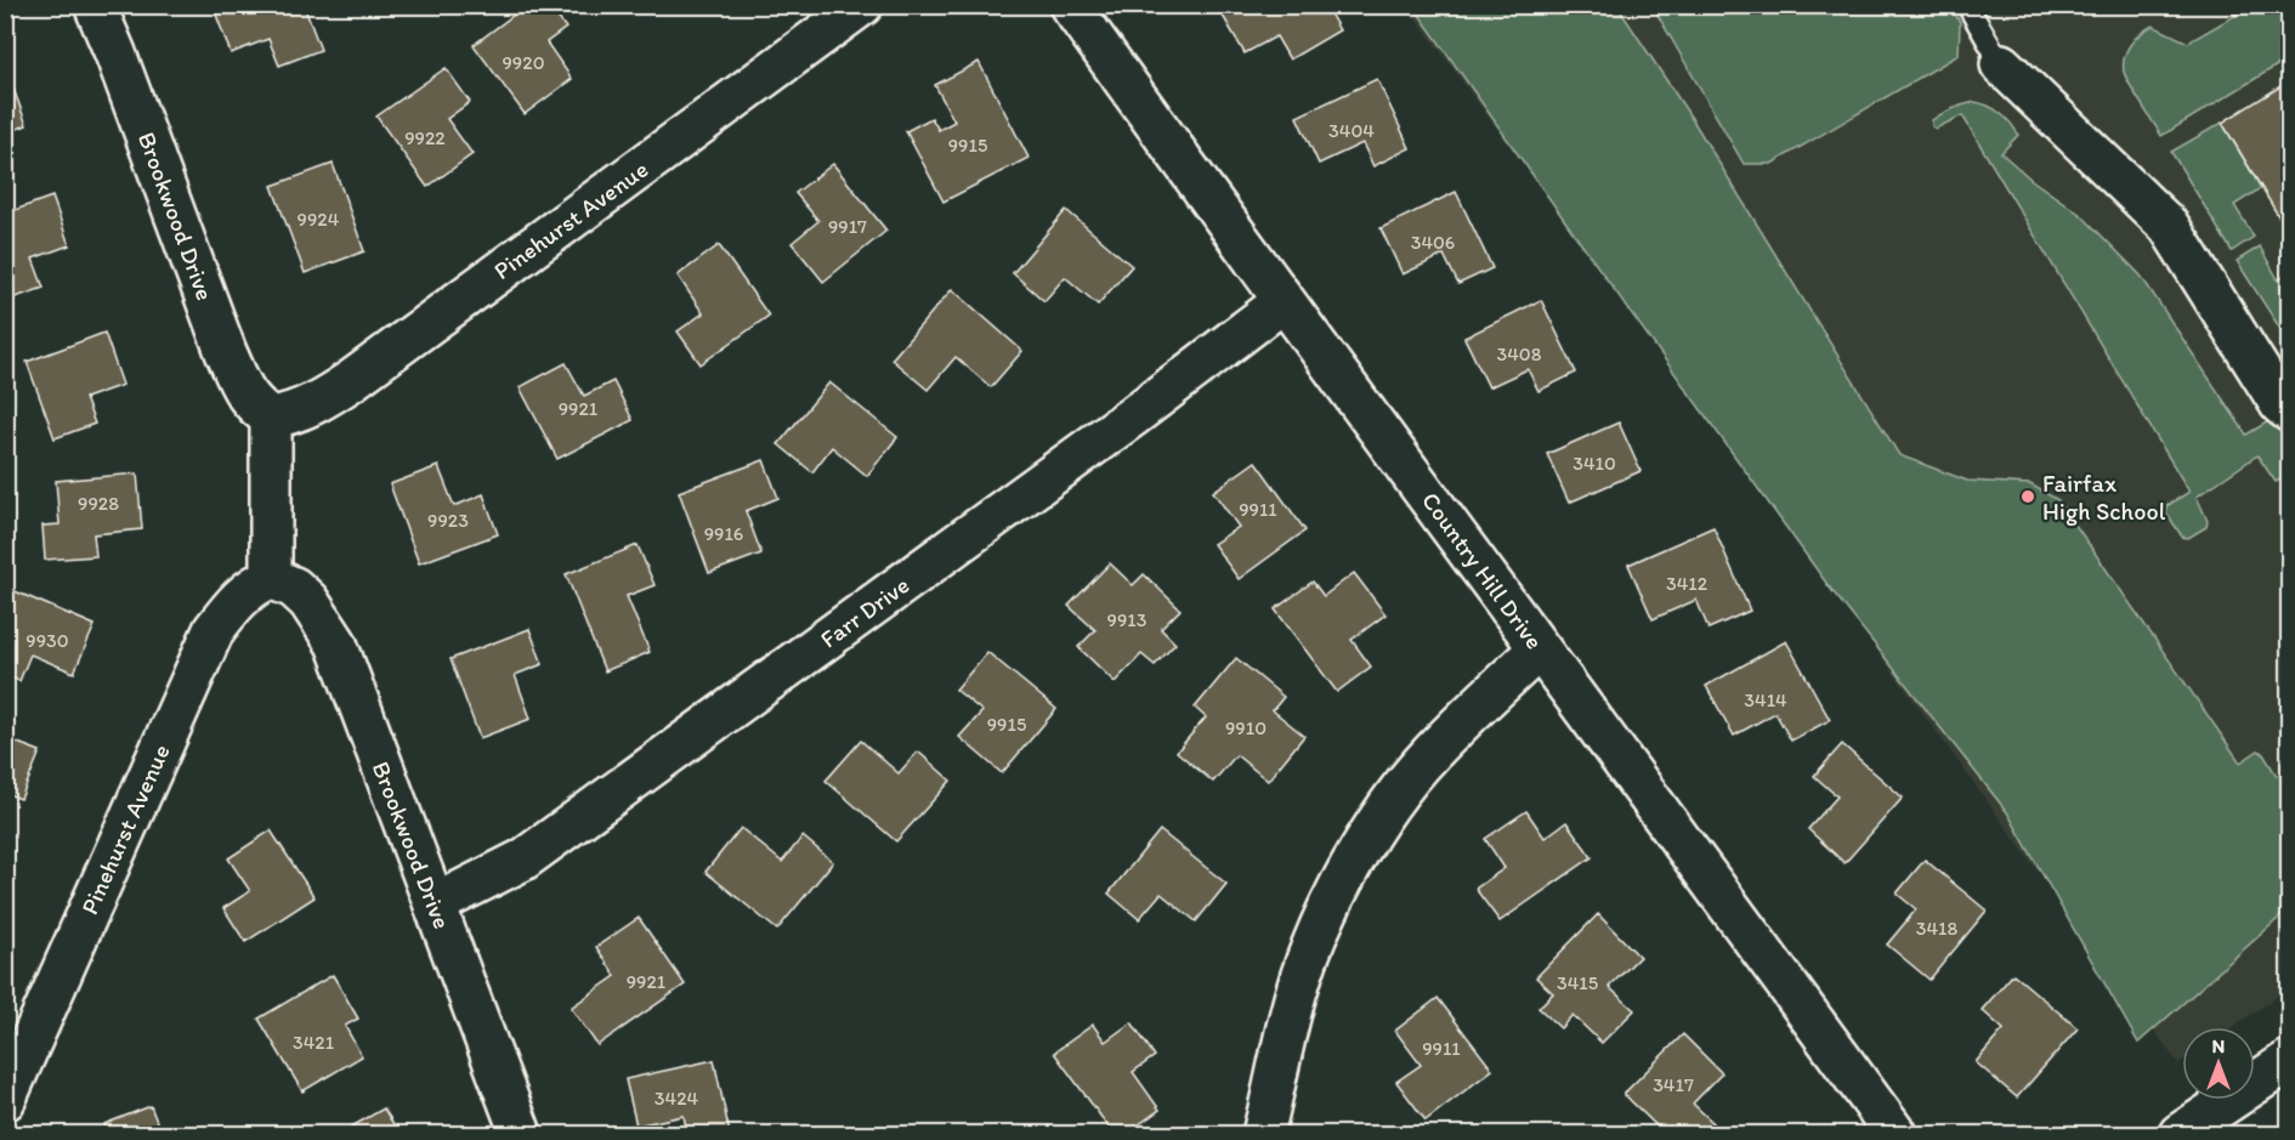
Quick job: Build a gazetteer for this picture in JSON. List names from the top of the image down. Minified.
{"streets":{"street":["Brookwood Drive","Pinehurst Avenue","Country Hill Drive","Farr Drive"]},"crossings":[["Brookwood Drive","Pinehurst Avenue"],["Brookwood Drive","Farr Drive"],["Country Hill Drive","Farr Drive"]],"places":["Fairfax High School"],"house_numbers":["9920","3404","9922","9915","9924","9917","3406","3408","9921","3410","9928","9911","9923","9916","3412","9913","9930","3414","9915","9910","3418","9921","3415","3421","9911","3417","3424"],"north":"top"}
